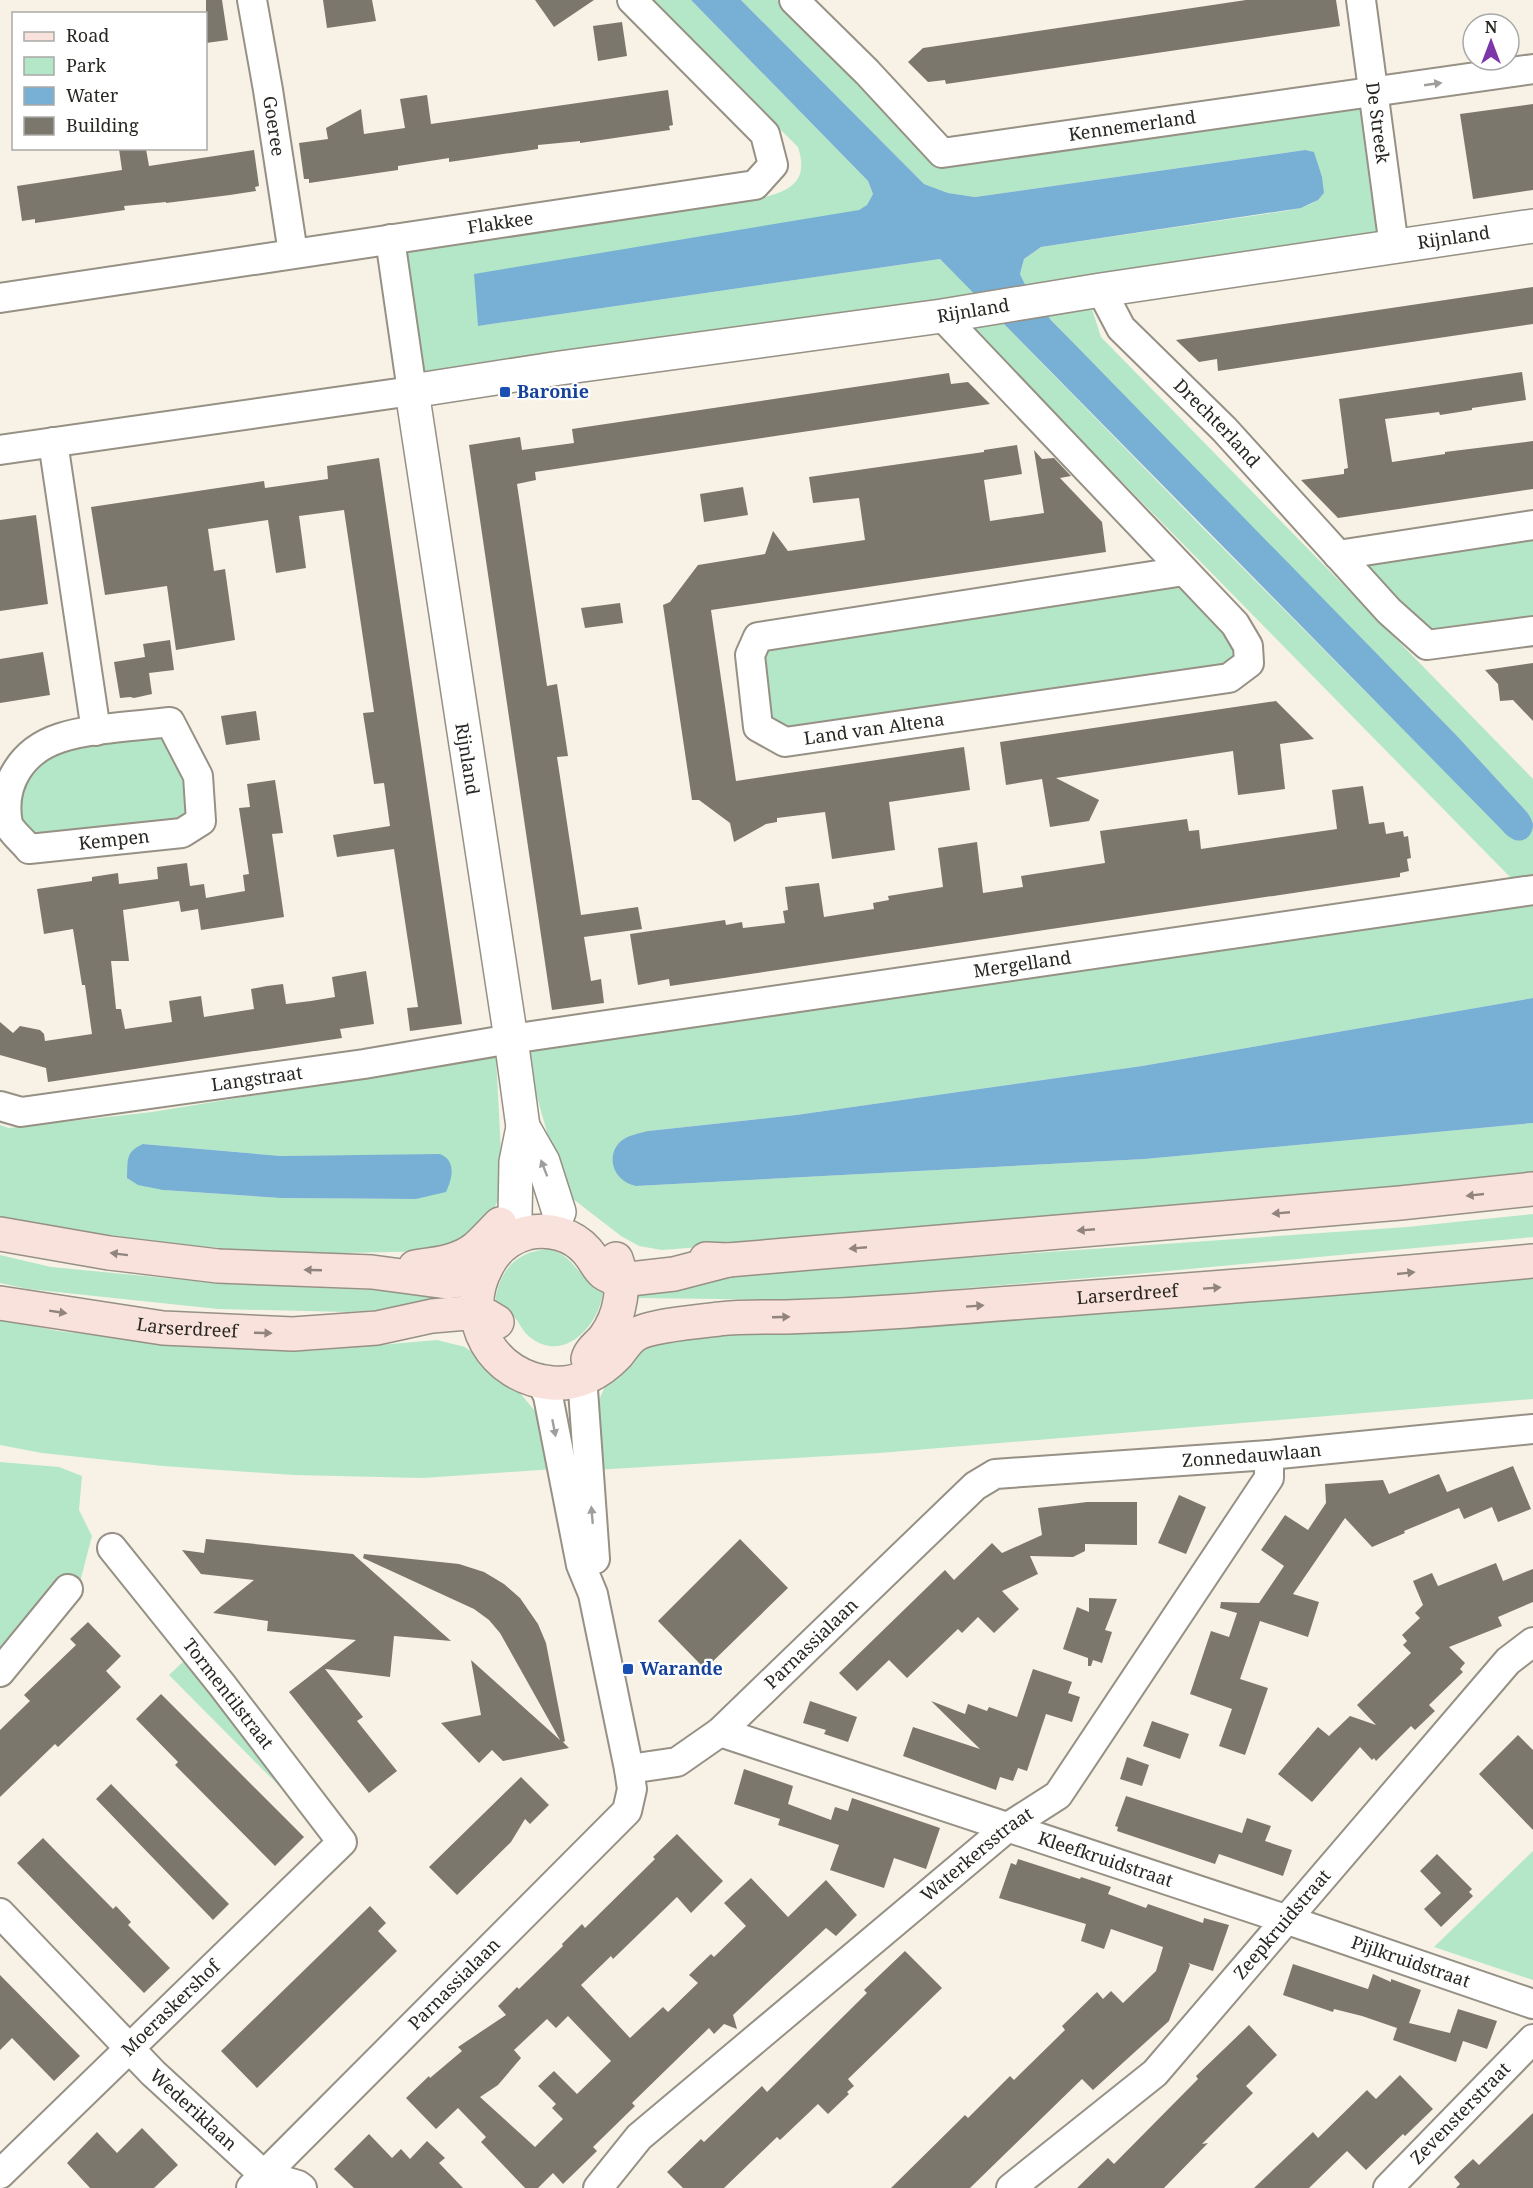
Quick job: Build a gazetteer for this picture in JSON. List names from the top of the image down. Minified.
{"streets":{"main road":["Larserdreef"],"street":["De Streek","Goeree","Kennemerland","Flakkee","Rijnland","Drechterland","Land van Altena","Kempen","Mergelland","Langstraat","Zonnedauwlaan","Parnassialaan","Tormentilstraat","Waterkersstraat","Kleefkruidstraat","Zeepkruidstraat","Pijlkruidstraat","Moeraskershof","Wederiklaan","Zevensterstraat"]},"crossings":[["De Streek","Kennemerland"],["De Streek","Rijnland"],["Goeree","Flakkee"],["Flakkee","Rijnland"],["Rijnland","Drechterland"],["Rijnland","Land van Altena"],["Rijnland","Mergelland"],["Rijnland","Langstraat"],["Mergelland","Langstraat"],["Zonnedauwlaan","Parnassialaan"],["Zonnedauwlaan","Waterkersstraat"],["Parnassialaan","Kleefkruidstraat"],["Parnassialaan","Wederiklaan"],["Tormentilstraat","Moeraskershof"],["Waterkersstraat","Kleefkruidstraat"],["Kleefkruidstraat","Zeepkruidstraat"],["Kleefkruidstraat","Pijlkruidstraat"],["Zeepkruidstraat","Pijlkruidstraat"],["Moeraskershof","Wederiklaan"]],"places":{"transit":["Baronie","Warande"]},"legend":["Road","Park","Water","Building"],"north":"top"}
